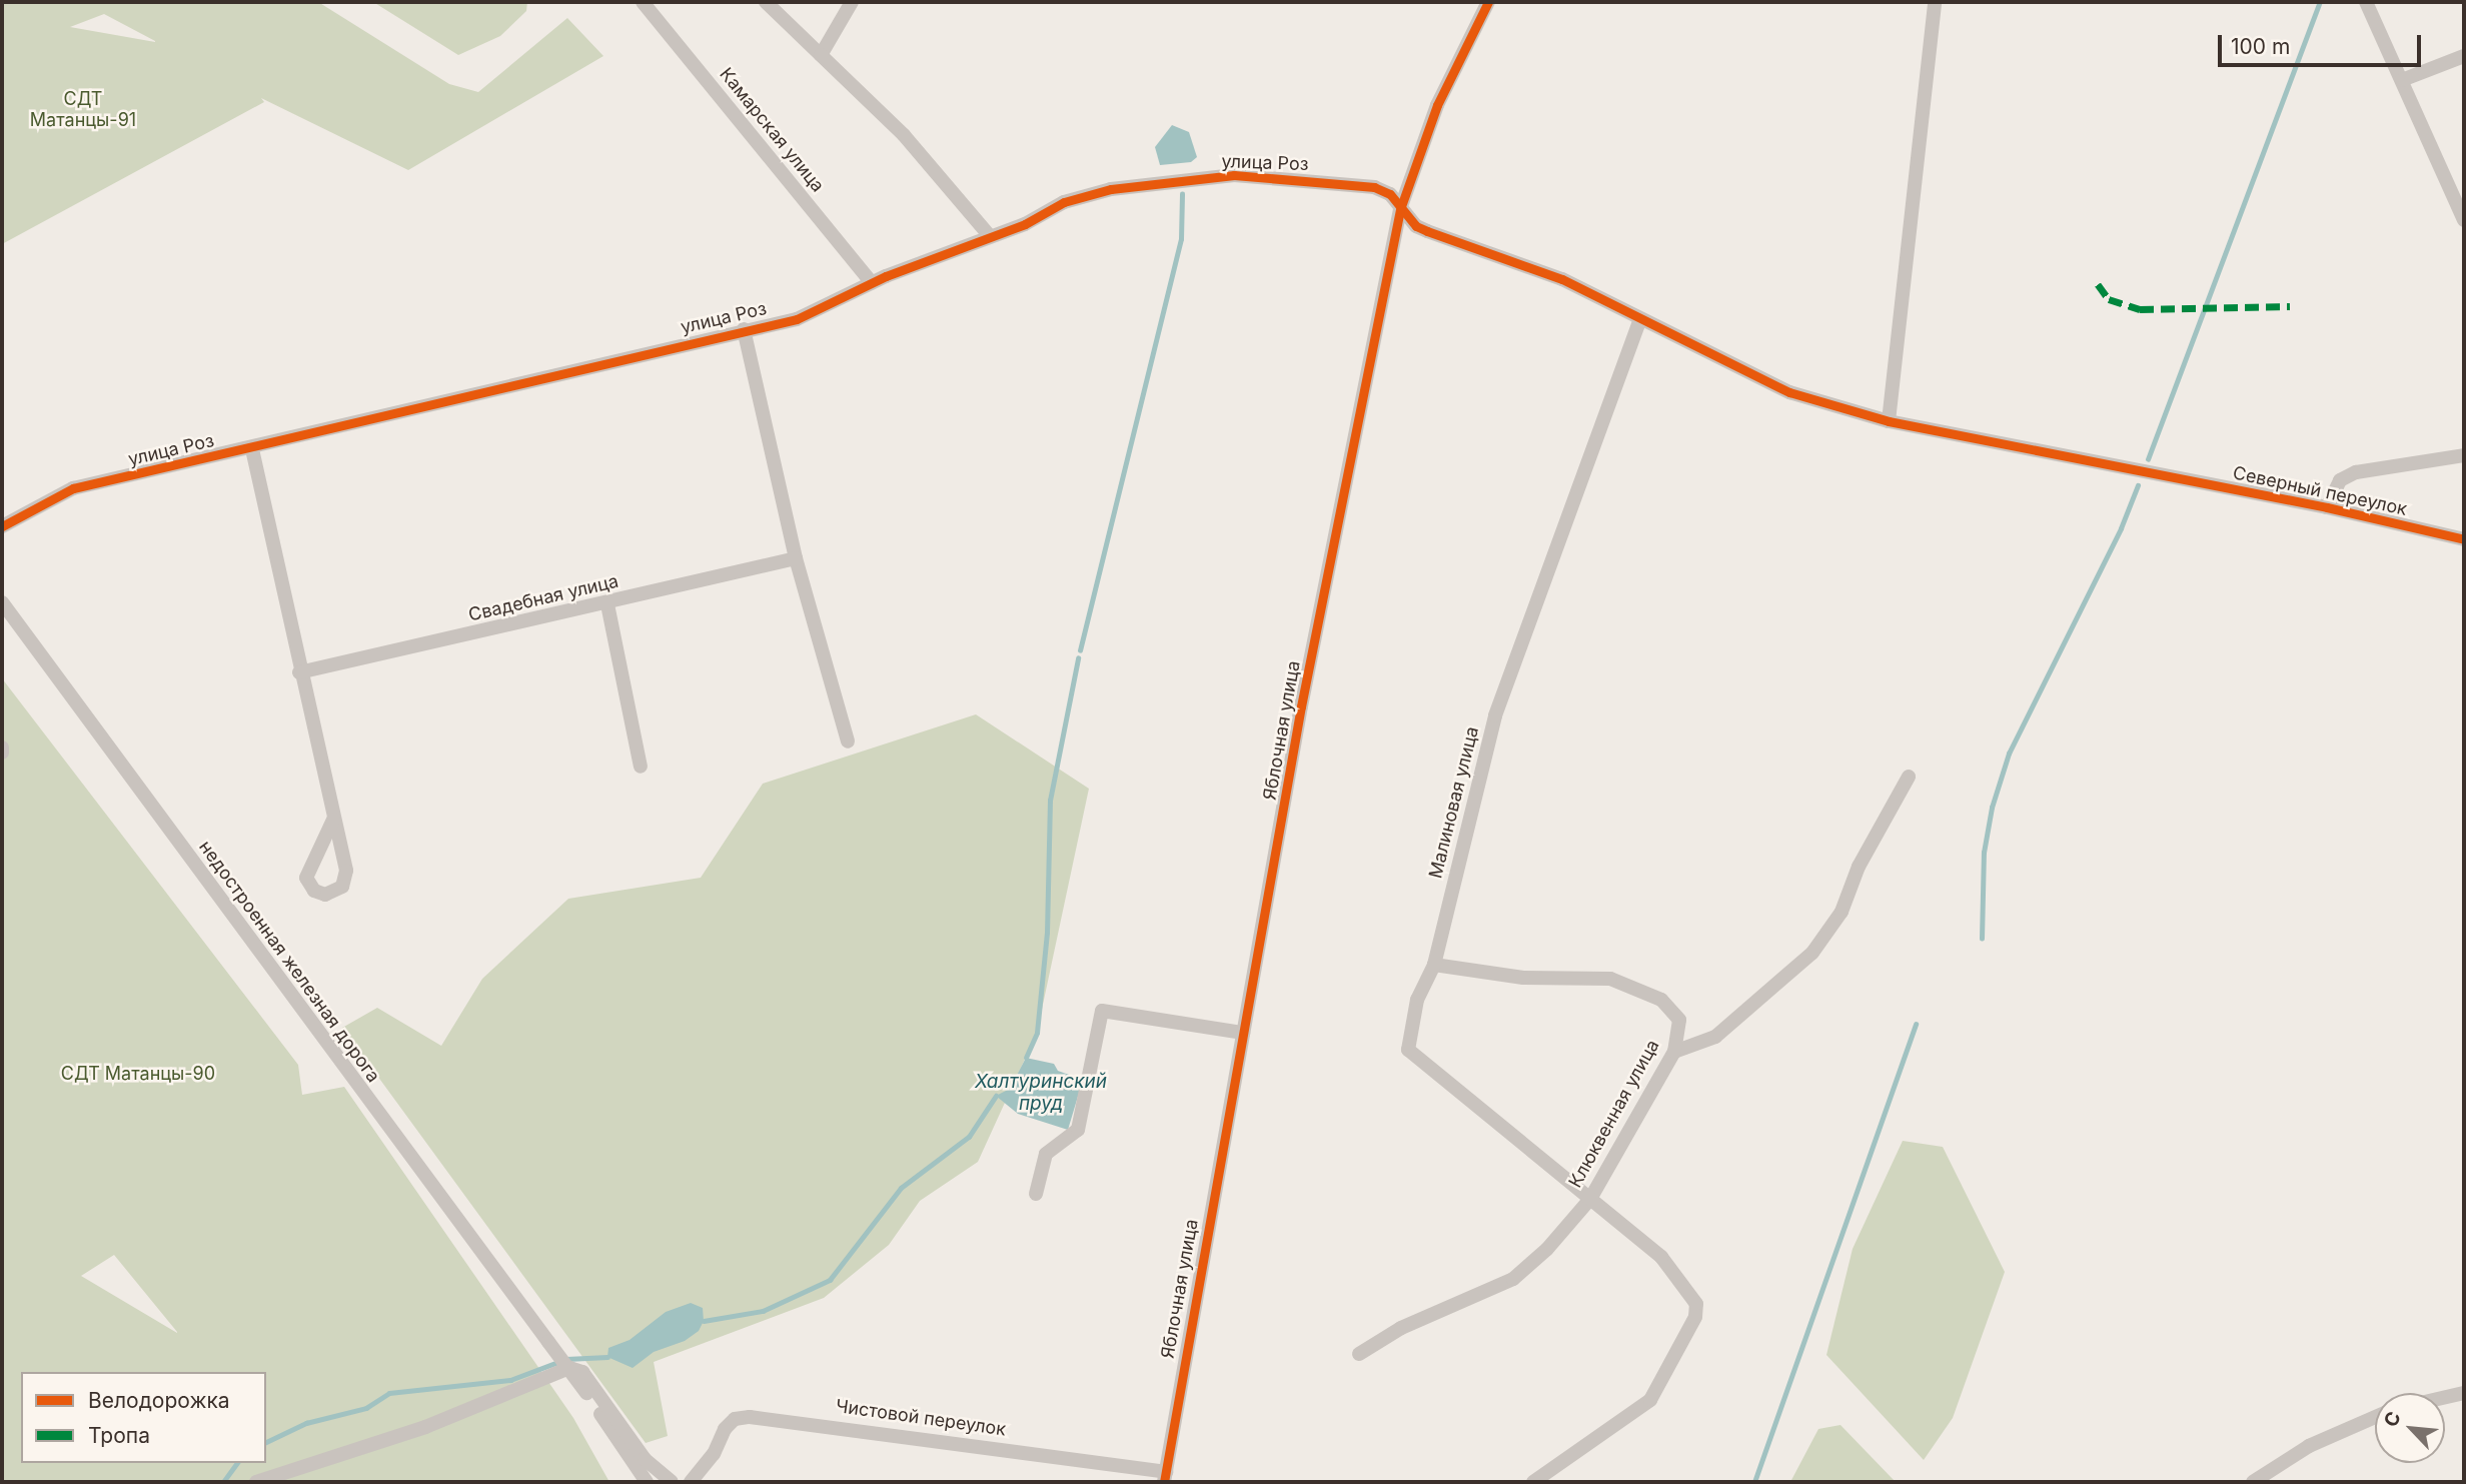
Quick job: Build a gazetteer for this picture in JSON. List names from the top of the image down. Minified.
{"streets":{"street":["Камарская улица","улица Роз","Северный переулок","Свадебная улица","Яблочная улица","Малиновая улица","недостроенная железная дорога","Клюквенная улица","Чистовой переулок"]},"crossings":[["Камарская улица","улица Роз"],["улица Роз","Северный переулок"],["улица Роз","Яблочная улица"],["улица Роз","Малиновая улица"],["Яблочная улица","Чистовой переулок"],["Малиновая улица","Клюквенная улица"]],"water":["Халтуринский пруд"],"parks":["СДТ Матанцы-91","СДТ Матанцы-90"],"legend":["Велодорожка","Тропа"],"scale_bar":"100 m","north":"top left"}
